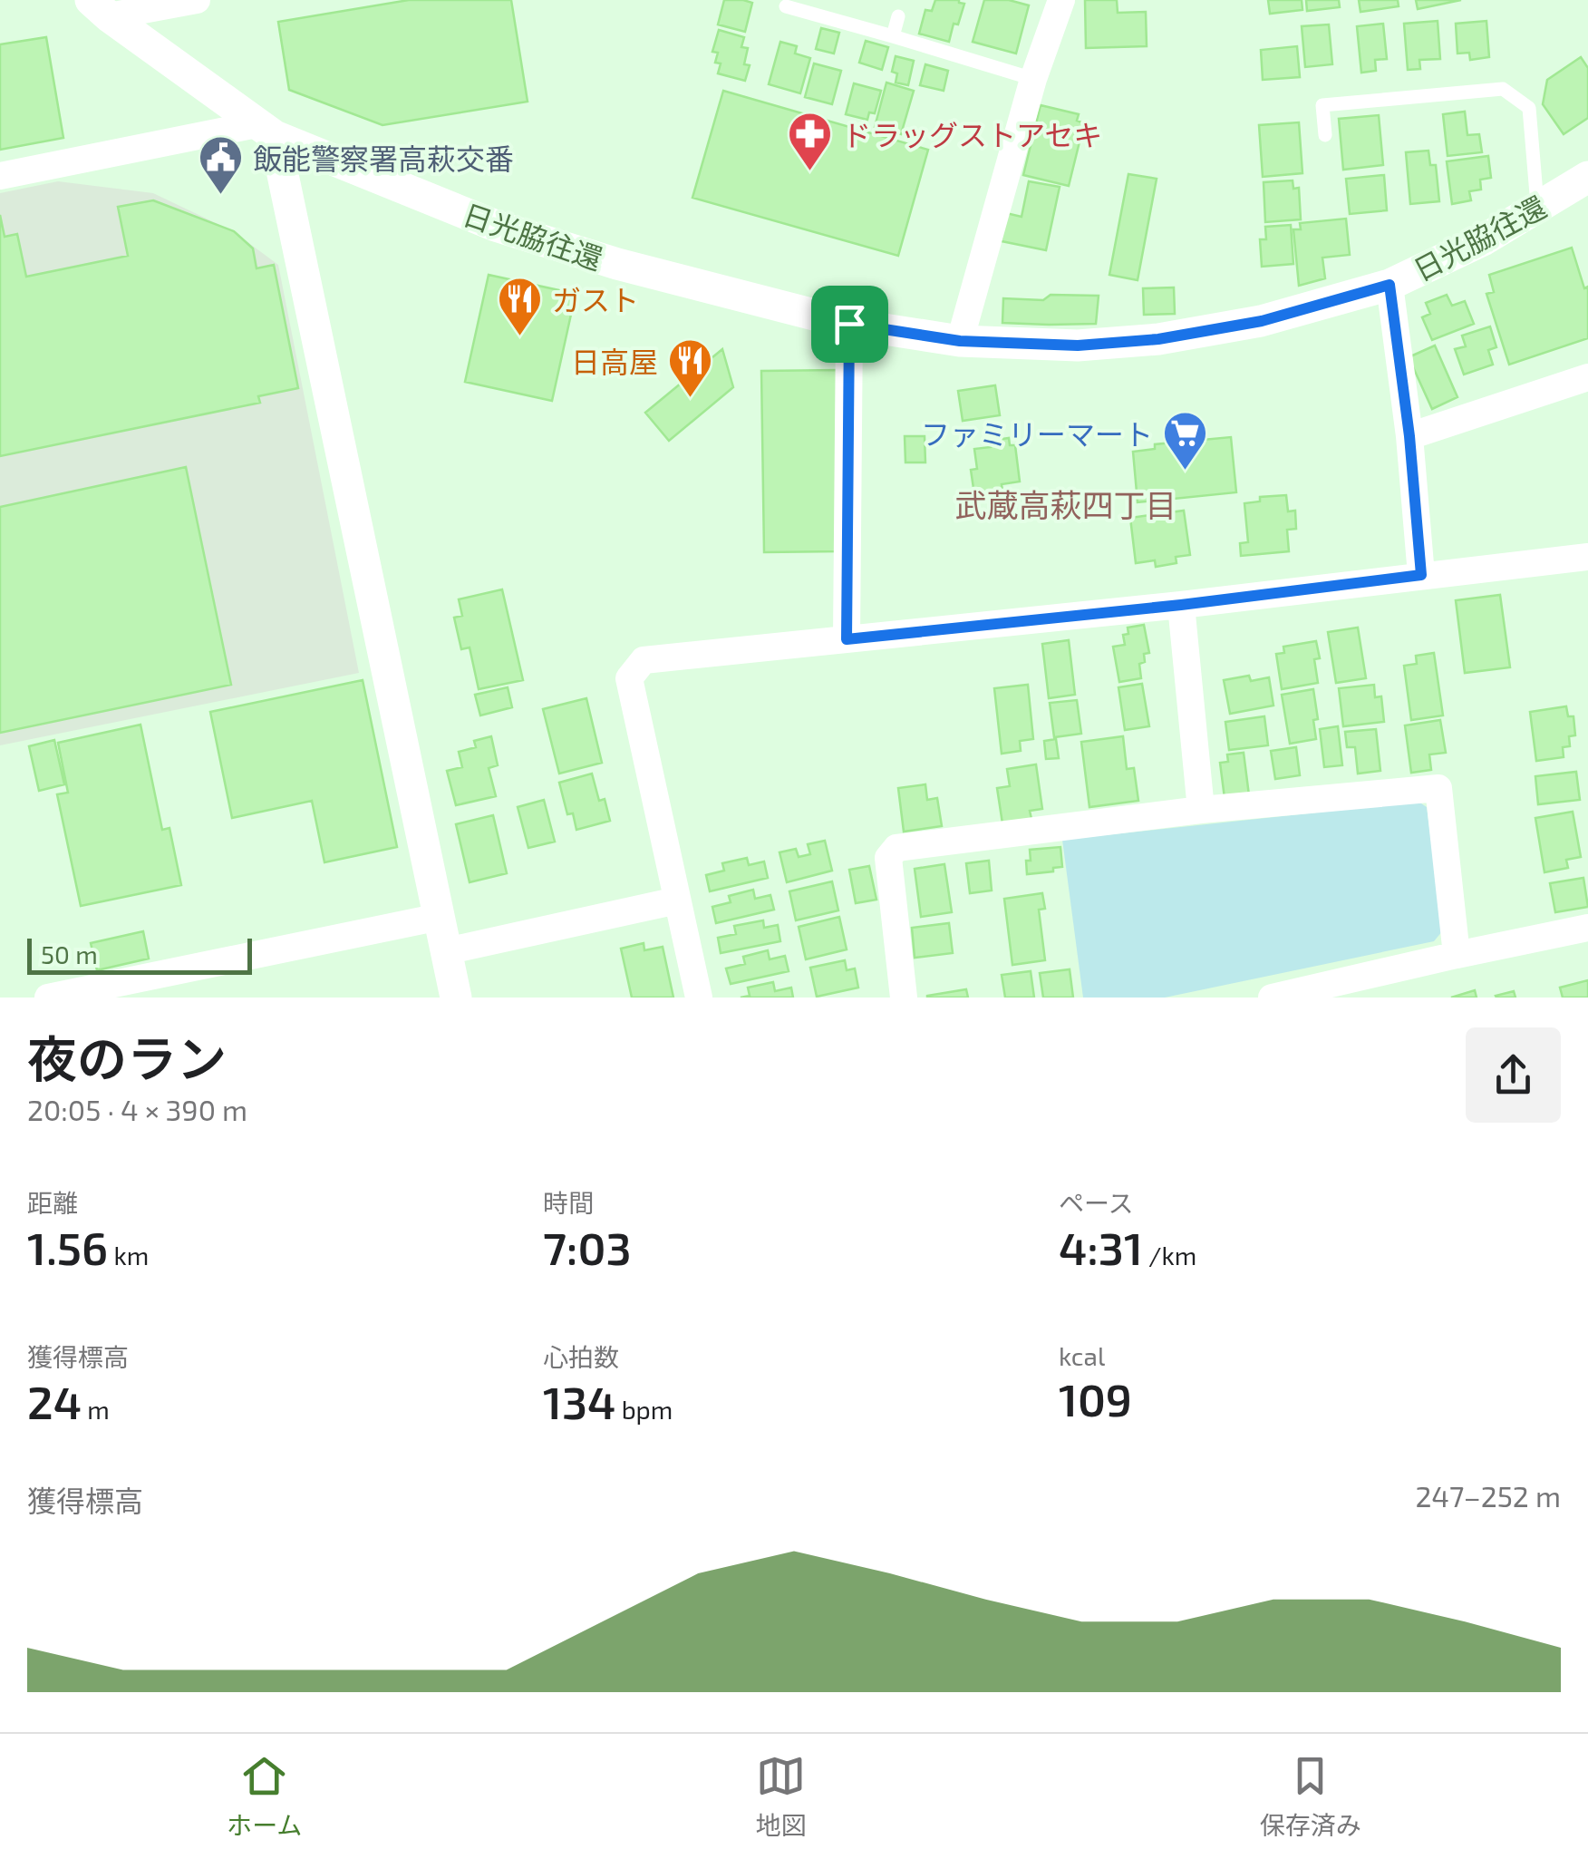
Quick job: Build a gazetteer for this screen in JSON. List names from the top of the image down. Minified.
{"streets":{"street":["日光脇往還"]},"districts":["武蔵高萩四丁目"],"places":{"pharmacy":["ドラッグストアセキ"],"public building":["飯能警察署高萩交番"],"restaurant":["ガスト","日高屋"],"supermarket":["ファミリーマート"]},"scale_bar":"50 m","page":{"scale":"50 m","heading":["夜のラン","20:05 · 4 × 390 m"],"stats":[["距離","1.56 km"],["時間","7:03"],["ペース","4:31 /km"],["獲得標高","24 m"],["心拍数","134 bpm"],["kcal","109"]],"chart":["獲得標高","247–252 m"],"tabs":["ホーム","地図","保存済み"]}}
